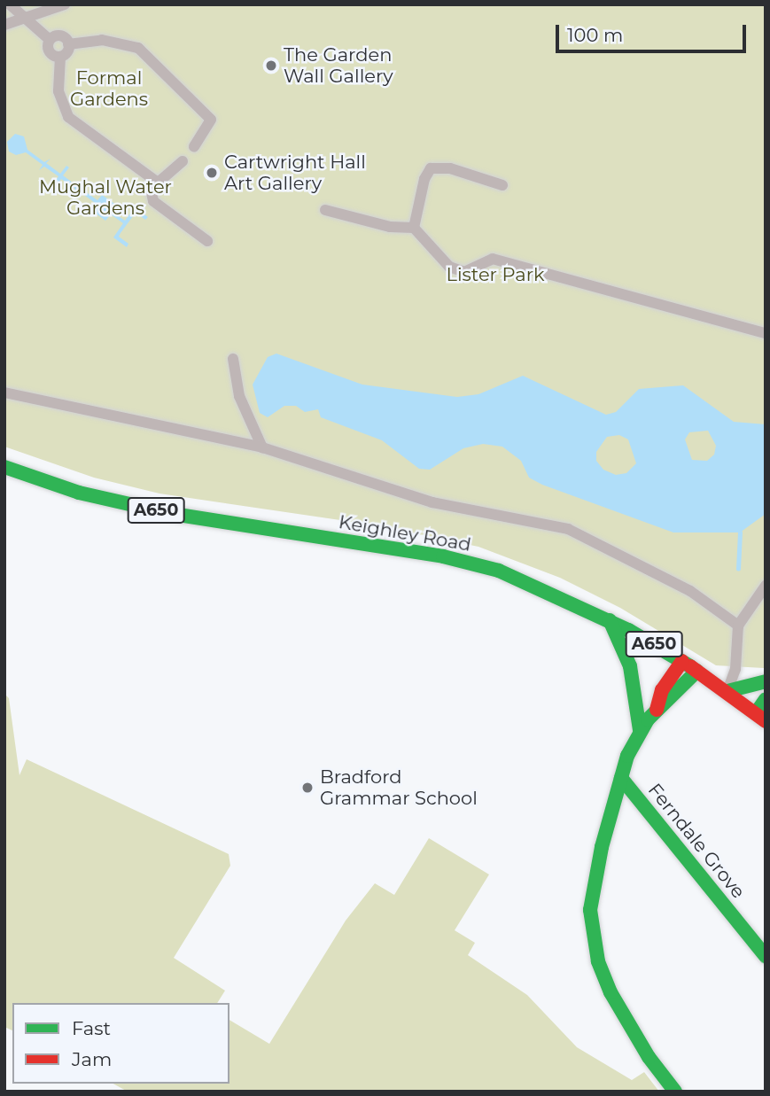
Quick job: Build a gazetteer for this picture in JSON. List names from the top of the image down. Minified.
{"streets":{"main road":["A650","Keighley Road","Ferndale Grove"]},"parks":["Formal Gardens","Mughal Water Gardens","Lister Park"],"places":["The Garden Wall Gallery","Cartwright Hall Art Gallery","Bradford Grammar School"],"legend":["Fast","Jam"],"scale_bar":"100 m"}
